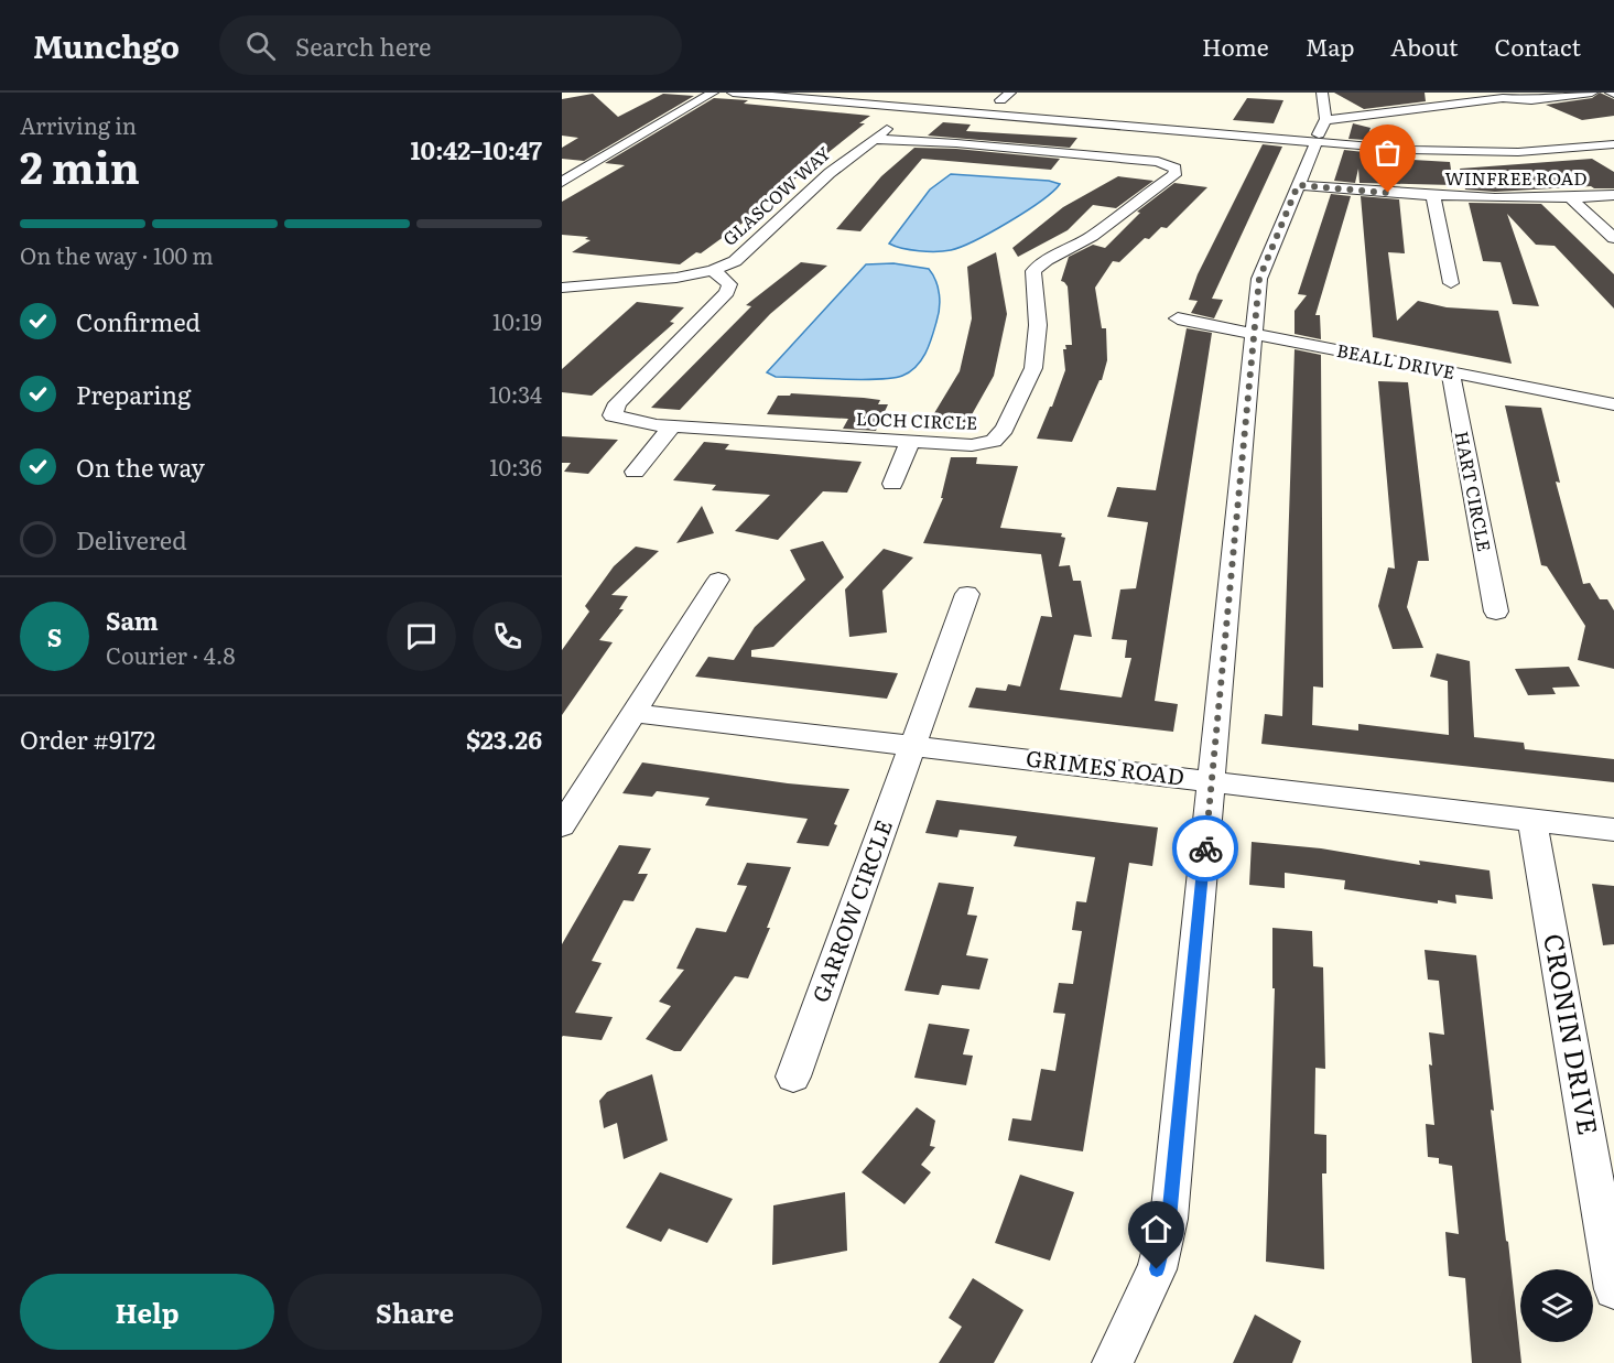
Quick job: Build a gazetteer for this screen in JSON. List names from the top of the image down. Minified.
{"streets":{"street":["WINFREE ROAD","GLASCOW WAY","BEALL DRIVE","LOCH CIRCLE","HART CIRCLE","GRIMES ROAD","GARROW CIRCLE","CRONIN DRIVE"]},"crossings":[["GLASCOW WAY","LOCH CIRCLE"],["BEALL DRIVE","HART CIRCLE"],["GRIMES ROAD","GARROW CIRCLE"],["GRIMES ROAD","CRONIN DRIVE"]],"page":{"header":"Munchgo","search":"Search here","nav":["Home","Map","About","Contact"],"heading":["2 min","Arriving in","10:42–10:47"],"panel":["Sam","Courier · 4.8","Order #9172","$23.26"],"bar":"On the way · 100 m","list":[["Confirmed","10:19"],["Preparing","10:34"],["On the way","10:36"],"Delivered"],"round":"S","buttons":["Help","Share"]}}
